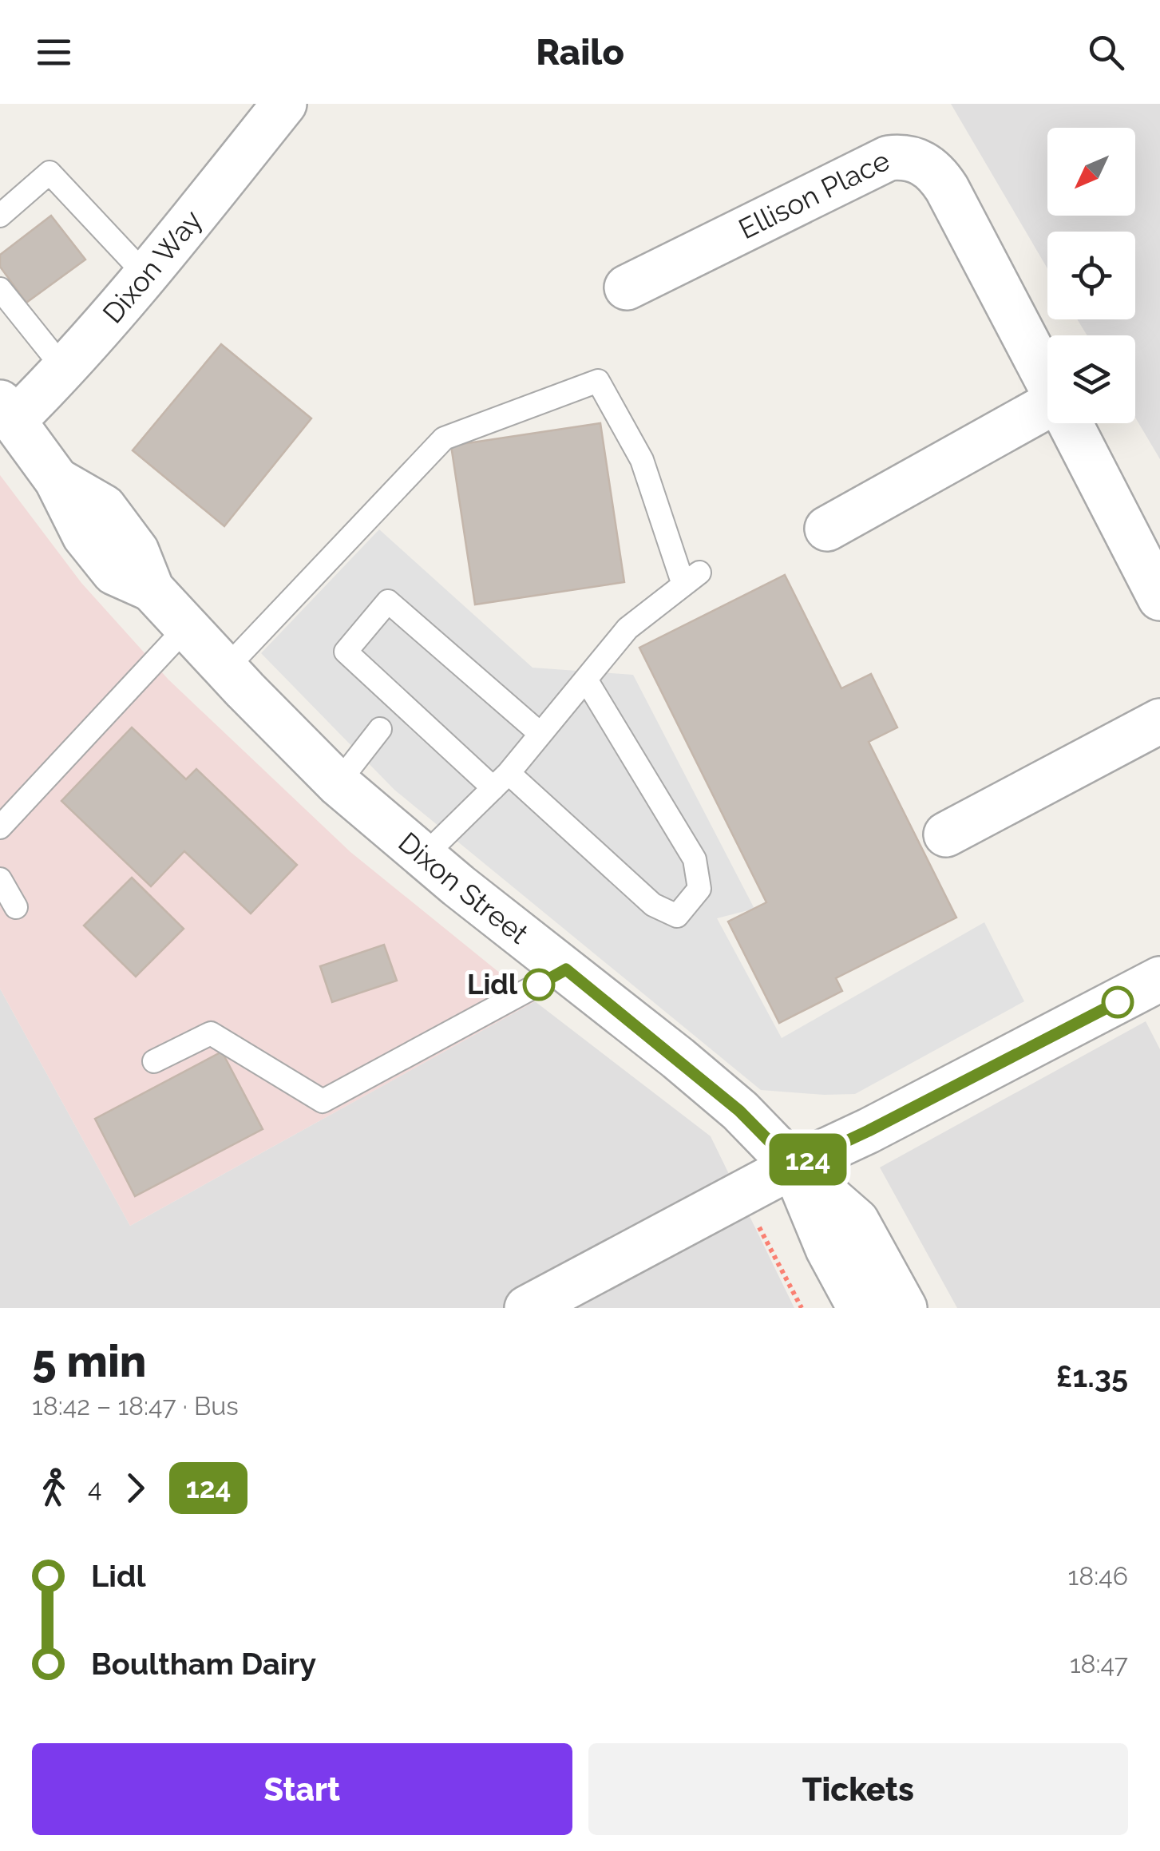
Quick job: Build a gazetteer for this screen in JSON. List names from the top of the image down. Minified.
{"streets":{"street":["Ellison Place","Dixon Way","Dixon Street"]},"crossings":[["Dixon Way","Dixon Street"]],"places":["Lidl"],"lines":["bus line 124"],"north":"bottom left","page":{"header":"Railo","on_map":"124","heading":["5 min","18:42 – 18:47 · Bus","£1.35"],"legs":["4","124"],"list":[{"name":"Lidl","value":"18:46"},{"name":"Boultham Dairy","value":"18:47"}],"buttons":["Start","Tickets"]}}
